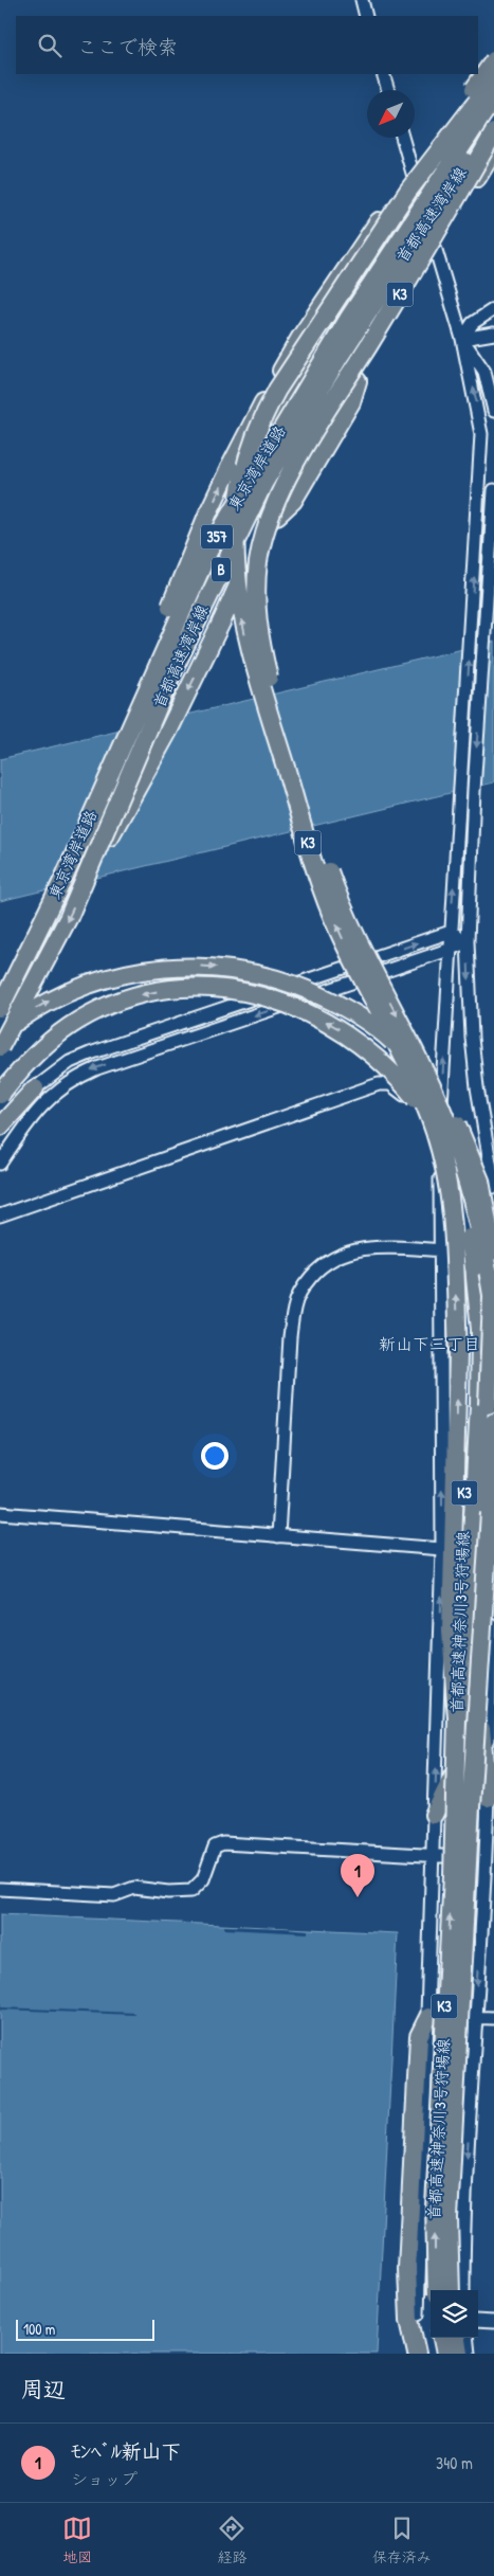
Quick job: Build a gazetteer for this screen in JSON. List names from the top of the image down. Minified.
{"streets":{"highway":["首都高速湾岸線","K3","東京湾岸道路","357","B","首都高速神奈川3号狩場線"]},"crossings":[["首都高速湾岸線","B"],["K3","首都高速神奈川3号狩場線"]],"districts":["新山下三丁目"],"scale_bar":"100 m","north":"bottom left","page":{"search":"ここで検索","pins":"1","scale":"100 m","heading":"周辺","list":[{"mark":"1","name":"ﾓﾝﾍﾞﾙ新山下","note":"ショップ","value":"340 m"}],"nav":["地図","経路","保存済み"]}}
